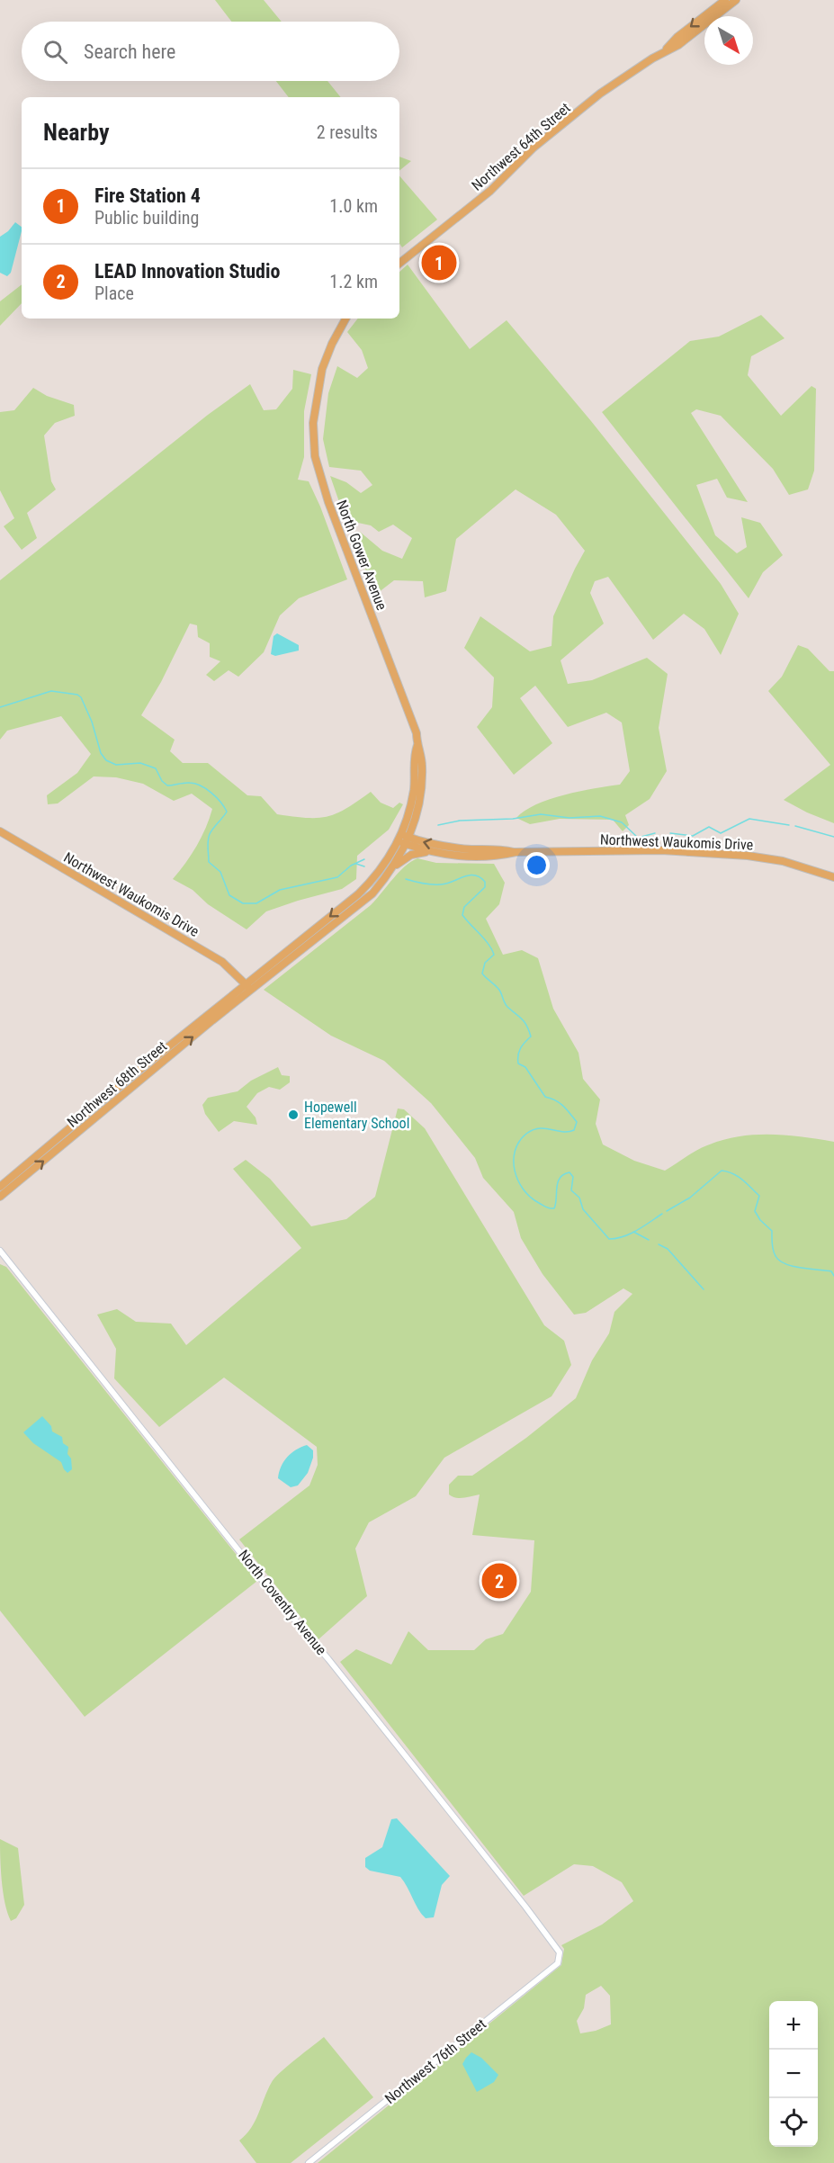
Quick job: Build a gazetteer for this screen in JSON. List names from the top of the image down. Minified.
{"streets":{"main road":["Northwest 64th Street","North Gower Avenue","Northwest Waukomis Drive","Northwest 68th Street"],"street":["North Coventry Avenue","Northwest 76th Street"]},"crossings":[["North Gower Avenue","Northwest Waukomis Drive"],["North Gower Avenue","Northwest 68th Street"],["Northwest Waukomis Drive","Northwest 68th Street"],["North Coventry Avenue","Northwest 76th Street"]],"places":["Hopewell Elementary School"],"north":"bottom right","page":{"search":"Search here","heading":["Nearby","2 results"],"list":[{"mark":"1","name":"Fire Station 4","note":"Public building","value":"1.0 km"},{"mark":"2","name":"LEAD Innovation Studio","note":"Place","value":"1.2 km"}],"pins":["1","2"],"map_buttons":["+","−"]}}
